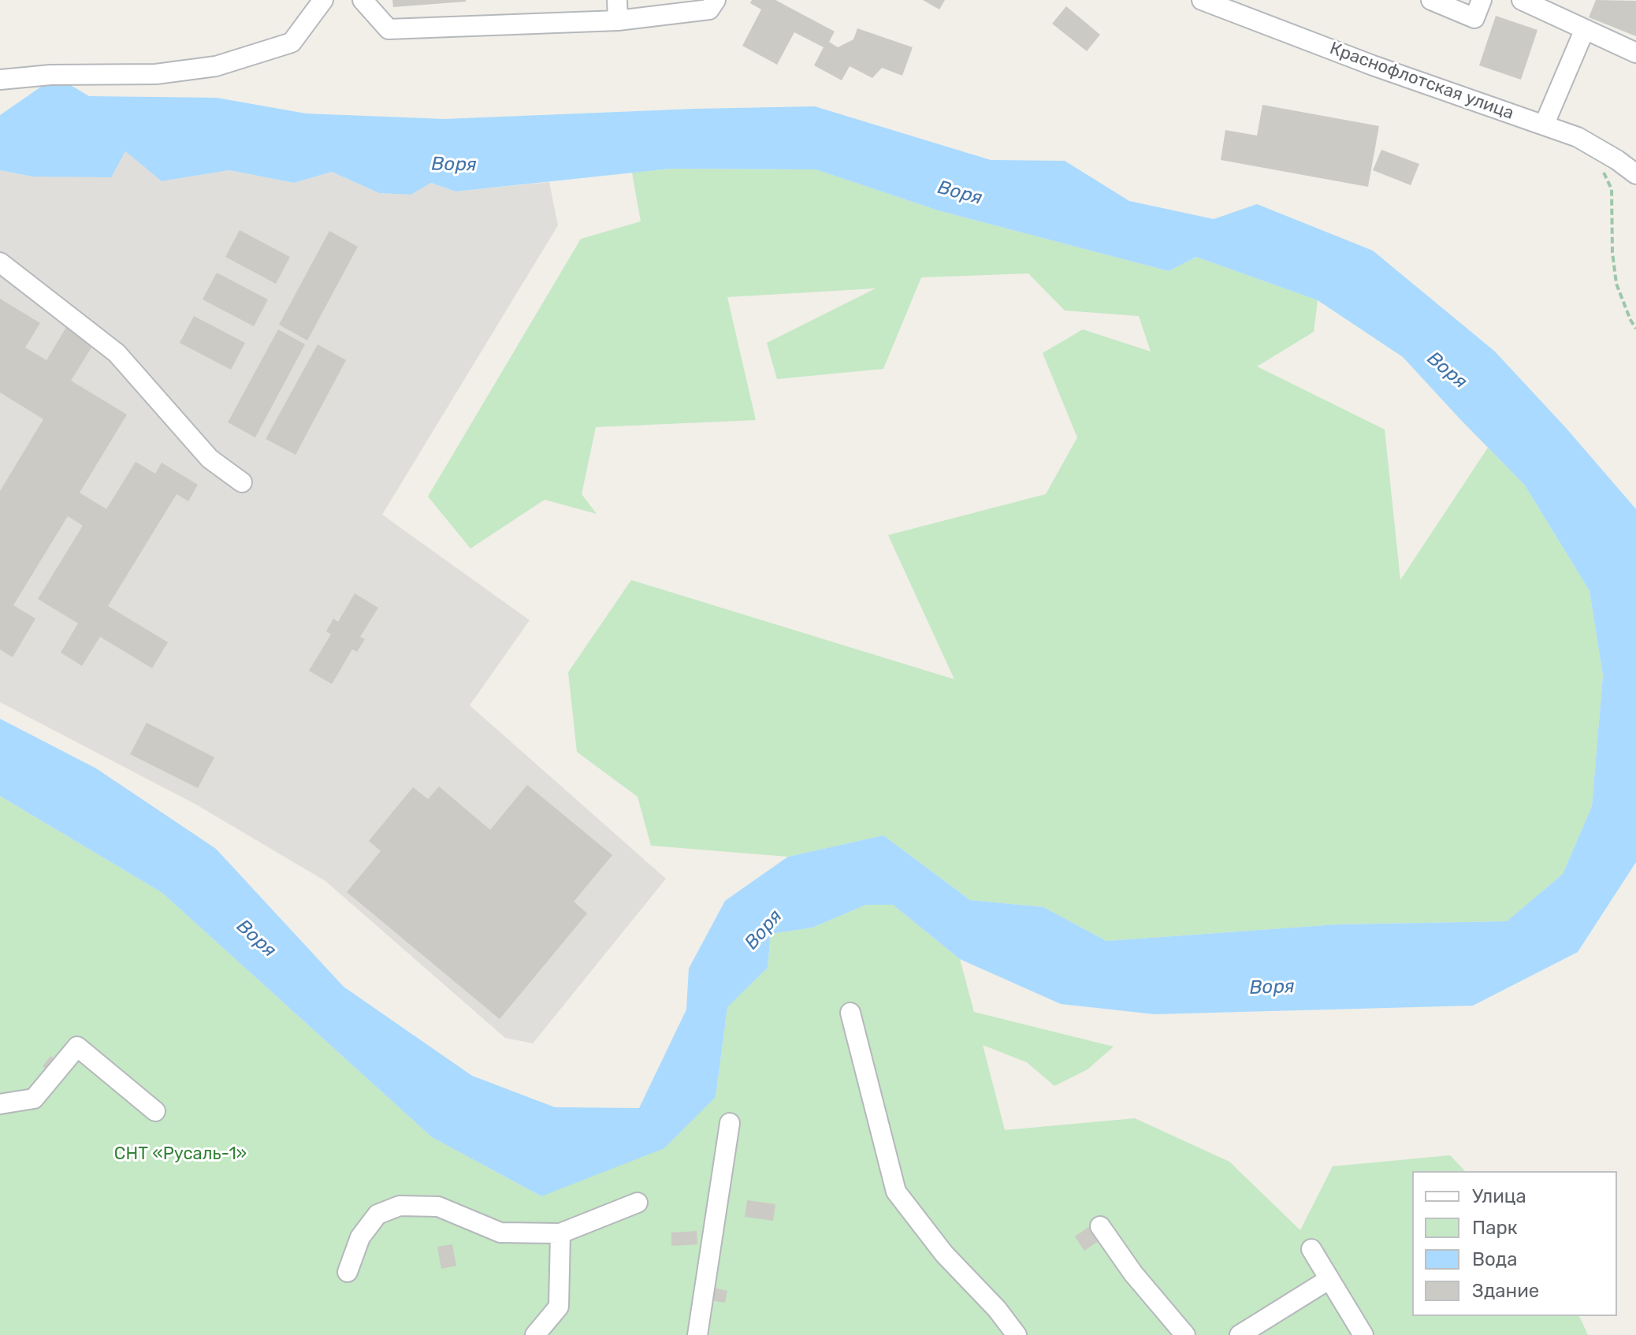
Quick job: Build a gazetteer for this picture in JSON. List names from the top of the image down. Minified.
{"streets":{"street":["Краснофлотская улица"]},"water":["Воря"],"parks":["СНТ «Русаль-1»"],"legend":["Улица","Парк","Вода","Здание"]}
